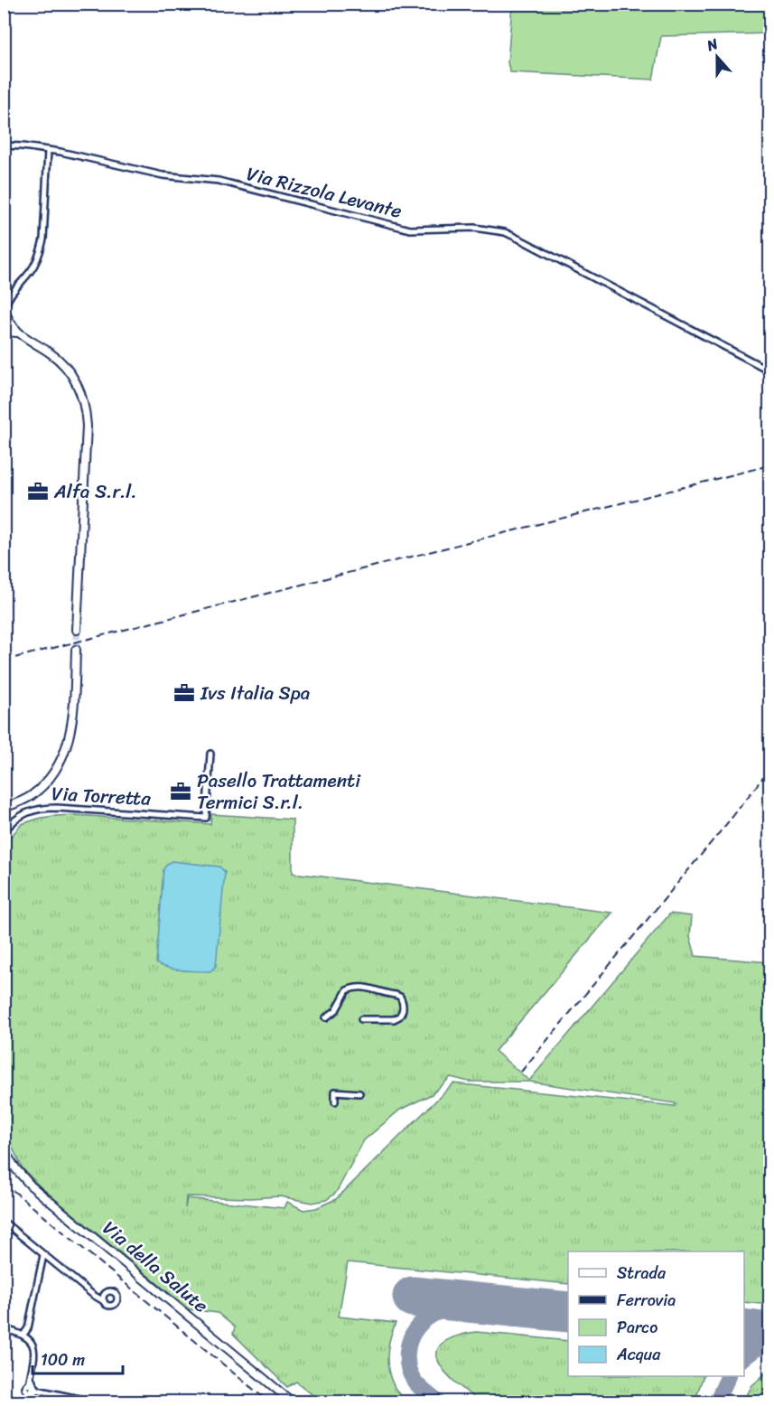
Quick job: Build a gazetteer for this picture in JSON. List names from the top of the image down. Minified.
{"streets":{"street":["Via Rizzola Levante","Via Torretta","Via della Salute"]},"places":{"office":["Alfa S.r.l.","Ivs Italia Spa","Pasello Trattamenti Termici S.r.l."]},"legend":["Strada","Ferrovia","Parco","Acqua"],"scale_bar":"100 m","north":"top"}
